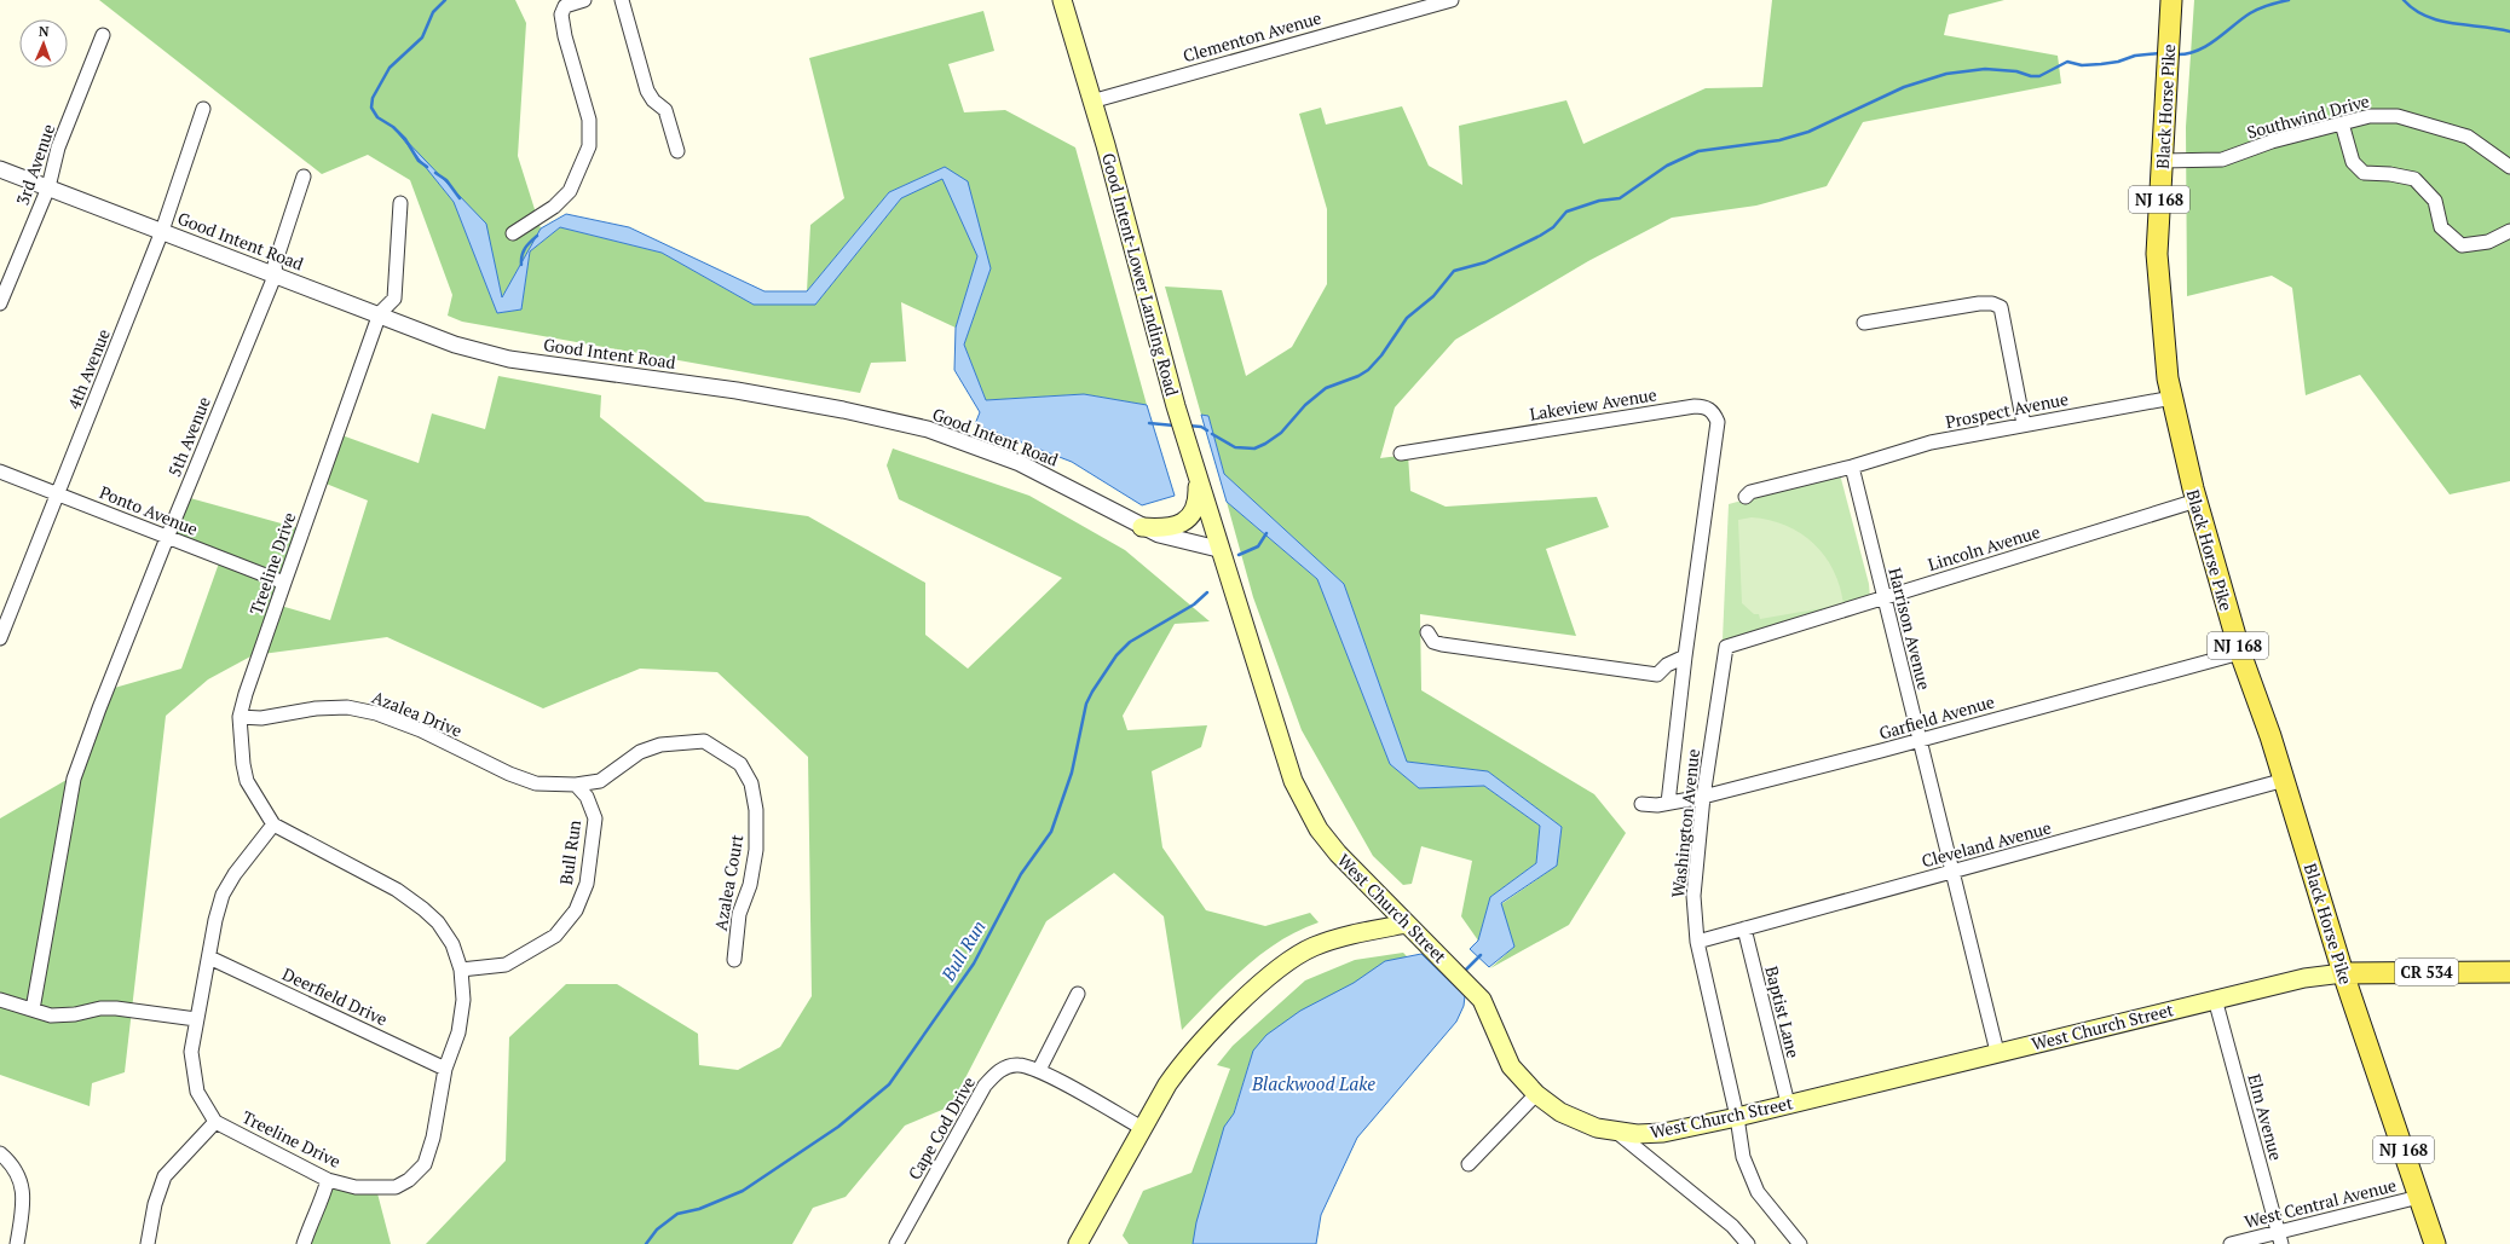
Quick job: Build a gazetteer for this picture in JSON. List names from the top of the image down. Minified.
{"streets":{"main road":["Black Horse Pike","NJ 168","Good Intent-Lower Landing Road","West Church Street","CR 534"],"street":["Clementon Avenue","Southwind Drive","3rd Avenue","Good Intent Road","4th Avenue","Lakeview Avenue","Prospect Avenue","5th Avenue","Ponto Avenue","Lincoln Avenue","Treeline Drive","Harrison Avenue","Azalea Drive","Garfield Avenue","Washington Avenue","Cleveland Avenue","Bull Run","Azalea Court","Deerfield Drive","Baptist Lane","Elm Avenue","Cape Cod Drive","West Central Avenue"]},"crossings":[["Clementon Avenue","Good Intent-Lower Landing Road"],["Black Horse Pike","Southwind Drive"],["Black Horse Pike","Prospect Avenue"],["Black Horse Pike","Lincoln Avenue"],["Black Horse Pike","Garfield Avenue"],["Black Horse Pike","Cleveland Avenue"],["Black Horse Pike","West Church Street"],["Black Horse Pike","CR 534"],["Black Horse Pike","West Central Avenue"],["3rd Avenue","Good Intent Road"],["Good Intent Road","Good Intent-Lower Landing Road"],["Good Intent Road","4th Avenue"],["Good Intent Road","5th Avenue"],["Good Intent Road","Treeline Drive"],["Good Intent Road","West Church Street"],["Good Intent-Lower Landing Road","West Church Street"],["4th Avenue","Ponto Avenue"],["Lakeview Avenue","Washington Avenue"],["Prospect Avenue","Harrison Avenue"],["5th Avenue","Ponto Avenue"],["Ponto Avenue","Treeline Drive"],["Lincoln Avenue","Harrison Avenue"],["Lincoln Avenue","Washington Avenue"],["Treeline Drive","Azalea Drive"],["Treeline Drive","Bull Run"],["Treeline Drive","Deerfield Drive"],["Harrison Avenue","Garfield Avenue"],["Harrison Avenue","Cleveland Avenue"],["Harrison Avenue","West Church Street"],["Azalea Drive","Bull Run"],["Azalea Drive","Azalea Court"],["Garfield Avenue","Washington Avenue"],["Washington Avenue","Cleveland Avenue"],["Washington Avenue","West Church Street"],["Cleveland Avenue","Baptist Lane"],["Bull Run","Azalea Court"],["West Church Street","CR 534"],["West Church Street","Baptist Lane"],["West Church Street","Elm Avenue"],["Elm Avenue","West Central Avenue"]],"water":["Bull Run","Blackwood Lake"],"north":"top"}
